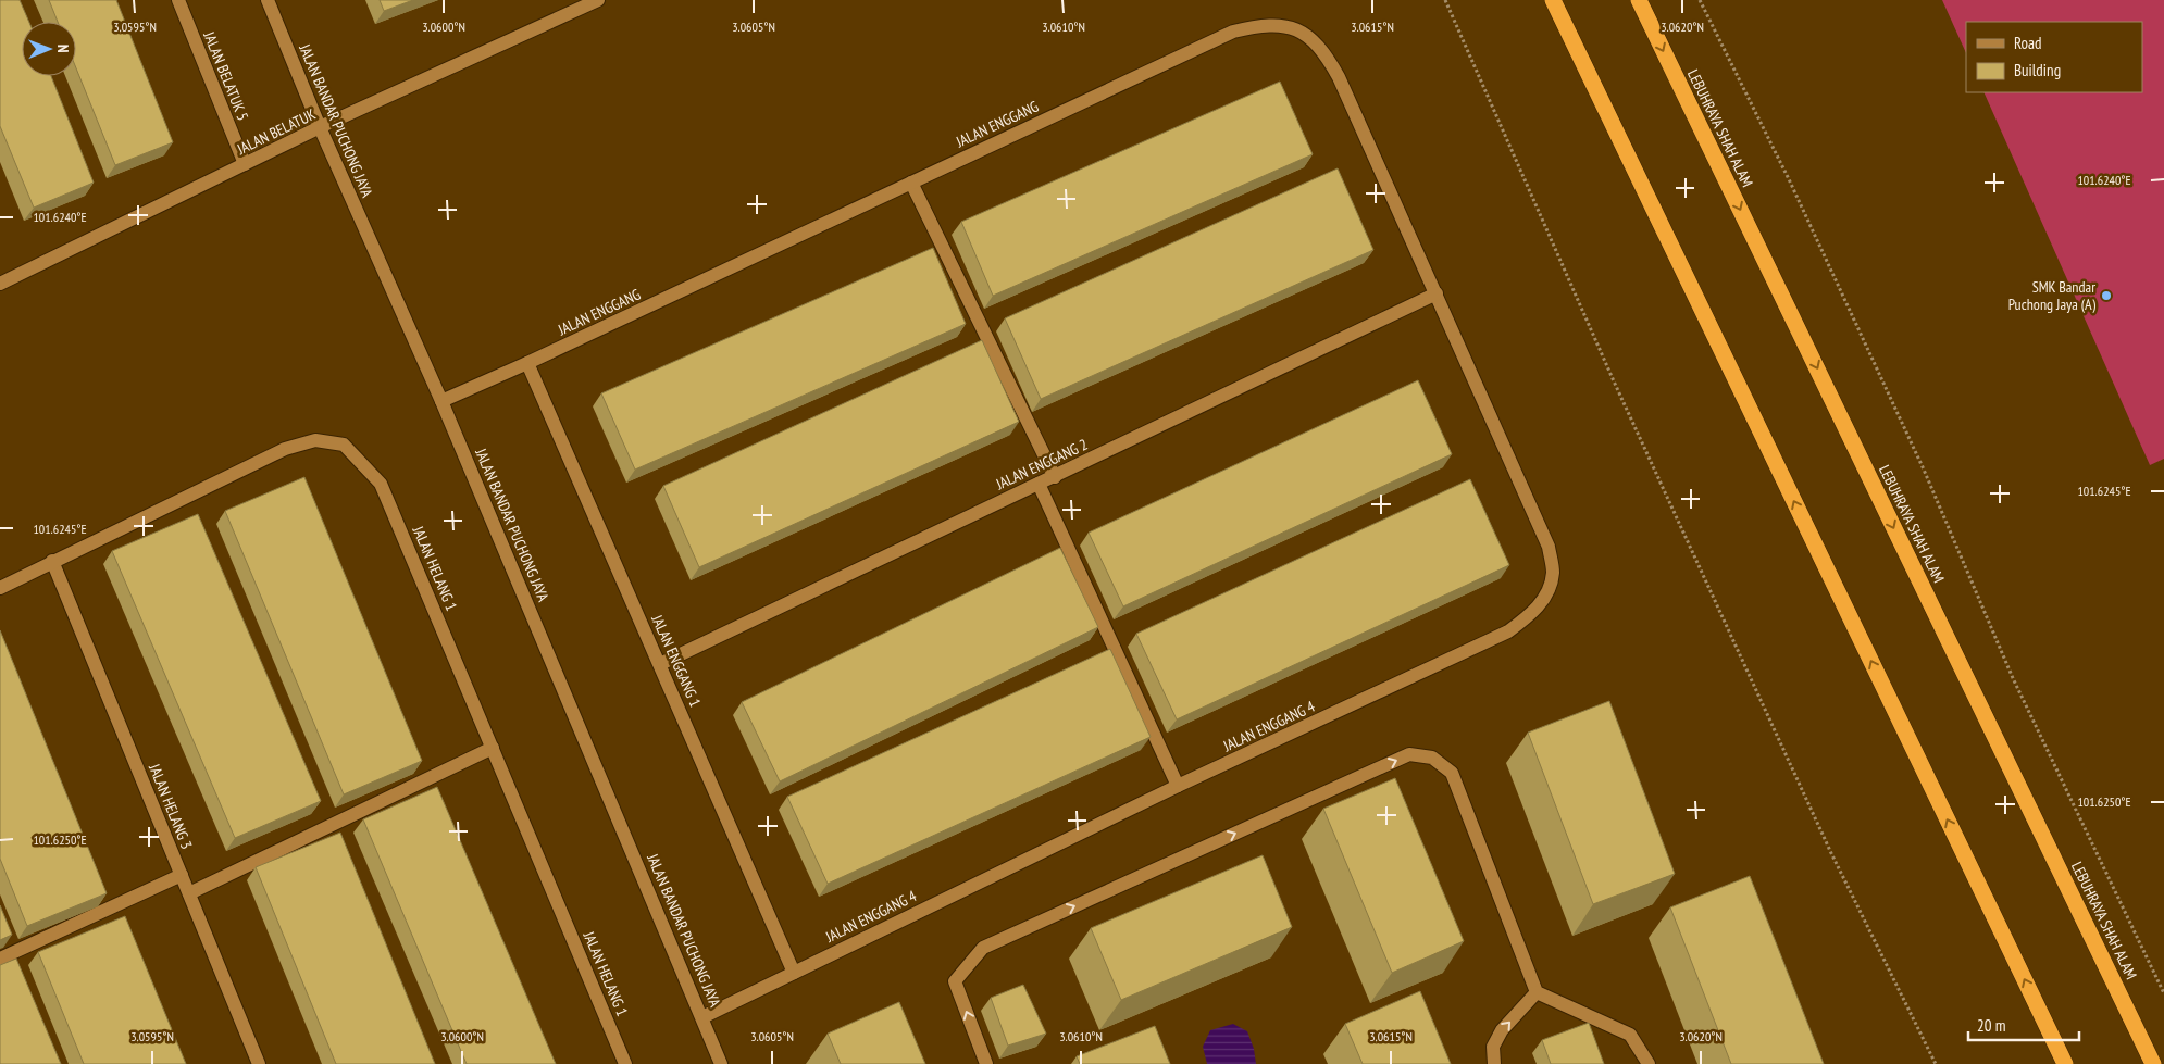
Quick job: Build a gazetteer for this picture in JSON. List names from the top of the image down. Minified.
{"streets":{"highway":["LEBUHRAYA SHAH ALAM"],"street":["JALAN BELATUK 5","JALAN BANDAR PUCHONG JAYA","JALAN ENGGANG","JALAN BELATUK","JALAN ENGGANG 2","JALAN HELANG 1","JALAN ENGGANG 1","JALAN ENGGANG 4","JALAN HELANG 3"]},"crossings":[["JALAN BELATUK 5","JALAN BELATUK"],["JALAN BANDAR PUCHONG JAYA","JALAN ENGGANG"],["JALAN BANDAR PUCHONG JAYA","JALAN BELATUK"],["JALAN BANDAR PUCHONG JAYA","JALAN ENGGANG 4"],["JALAN ENGGANG","JALAN ENGGANG 2"],["JALAN ENGGANG","JALAN ENGGANG 1"],["JALAN ENGGANG","JALAN ENGGANG 4"],["JALAN ENGGANG 2","JALAN ENGGANG 1"],["JALAN ENGGANG 2","JALAN ENGGANG 4"],["JALAN HELANG 1","JALAN HELANG 3"],["JALAN ENGGANG 1","JALAN ENGGANG 4"]],"places":["SMK Bandar Puchong Jaya (A)"],"legend":["Road","Building"],"scale_bar":"20 m","north":"right","coordinates":["3.0595°N","3.0600°N","3.0605°N","3.0610°N","3.0615°N","3.0620°N","101.6240°E","101.6245°E","101.6250°E"]}
